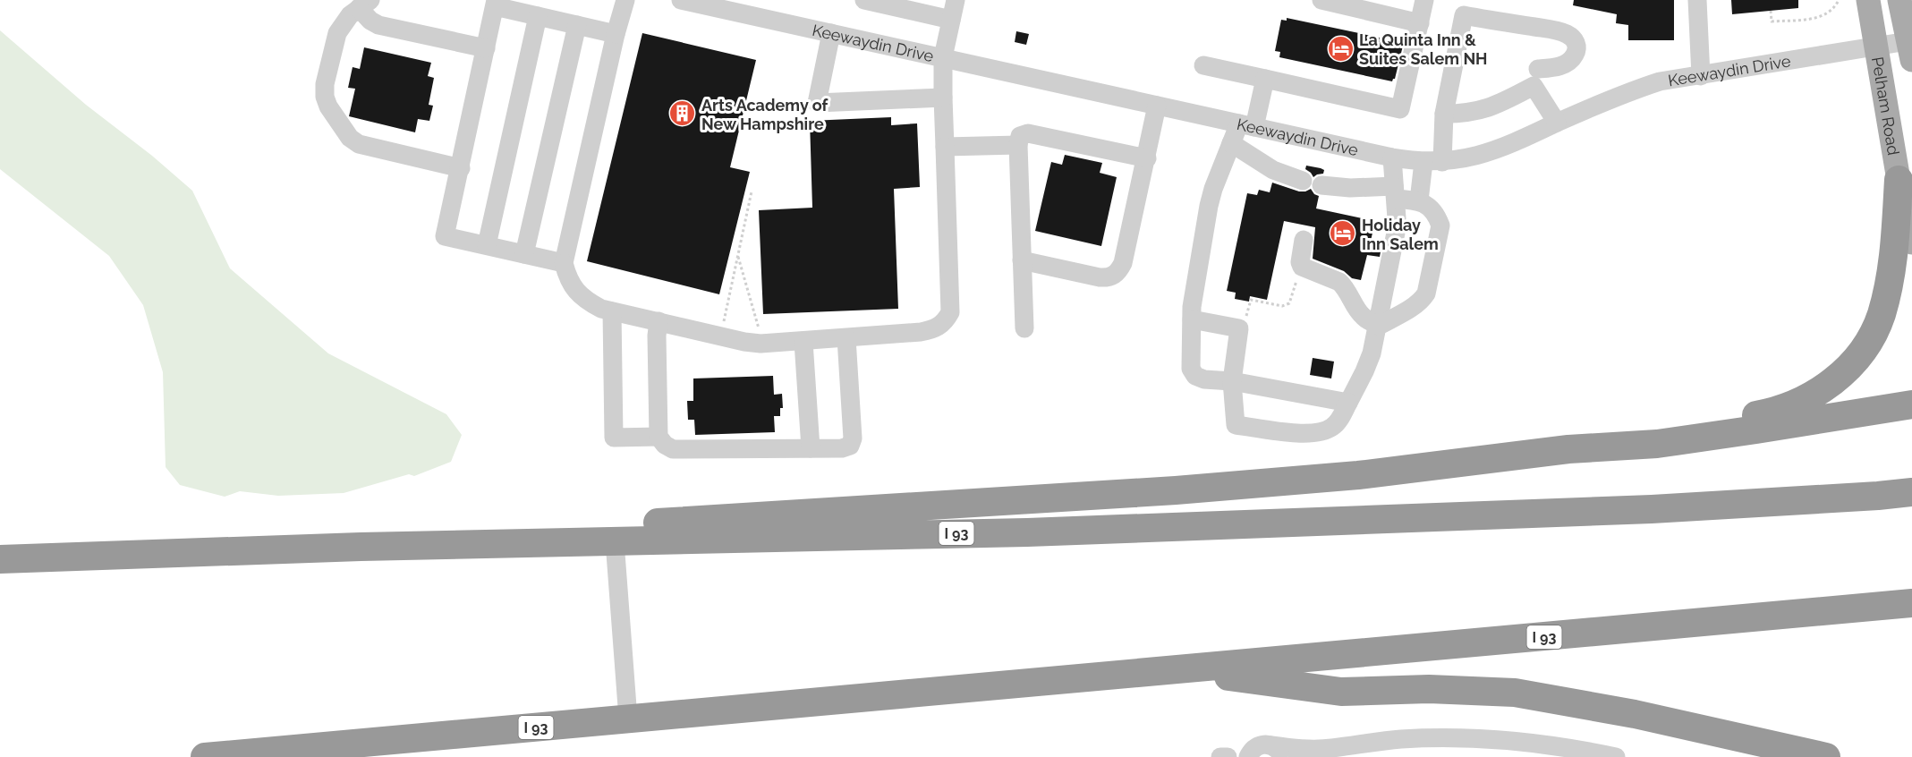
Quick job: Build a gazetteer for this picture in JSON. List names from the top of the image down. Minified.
{"streets":{"highway":["I 93"],"main road":["Pelham Road"],"street":["Keewaydin Drive"]},"crossings":[["Keewaydin Drive","Pelham Road"]],"places":{"hotel":["La Quinta Inn & Suites Salem NH","Holiday Inn Salem"],"building":["Arts Academy of New Hampshire"]}}
